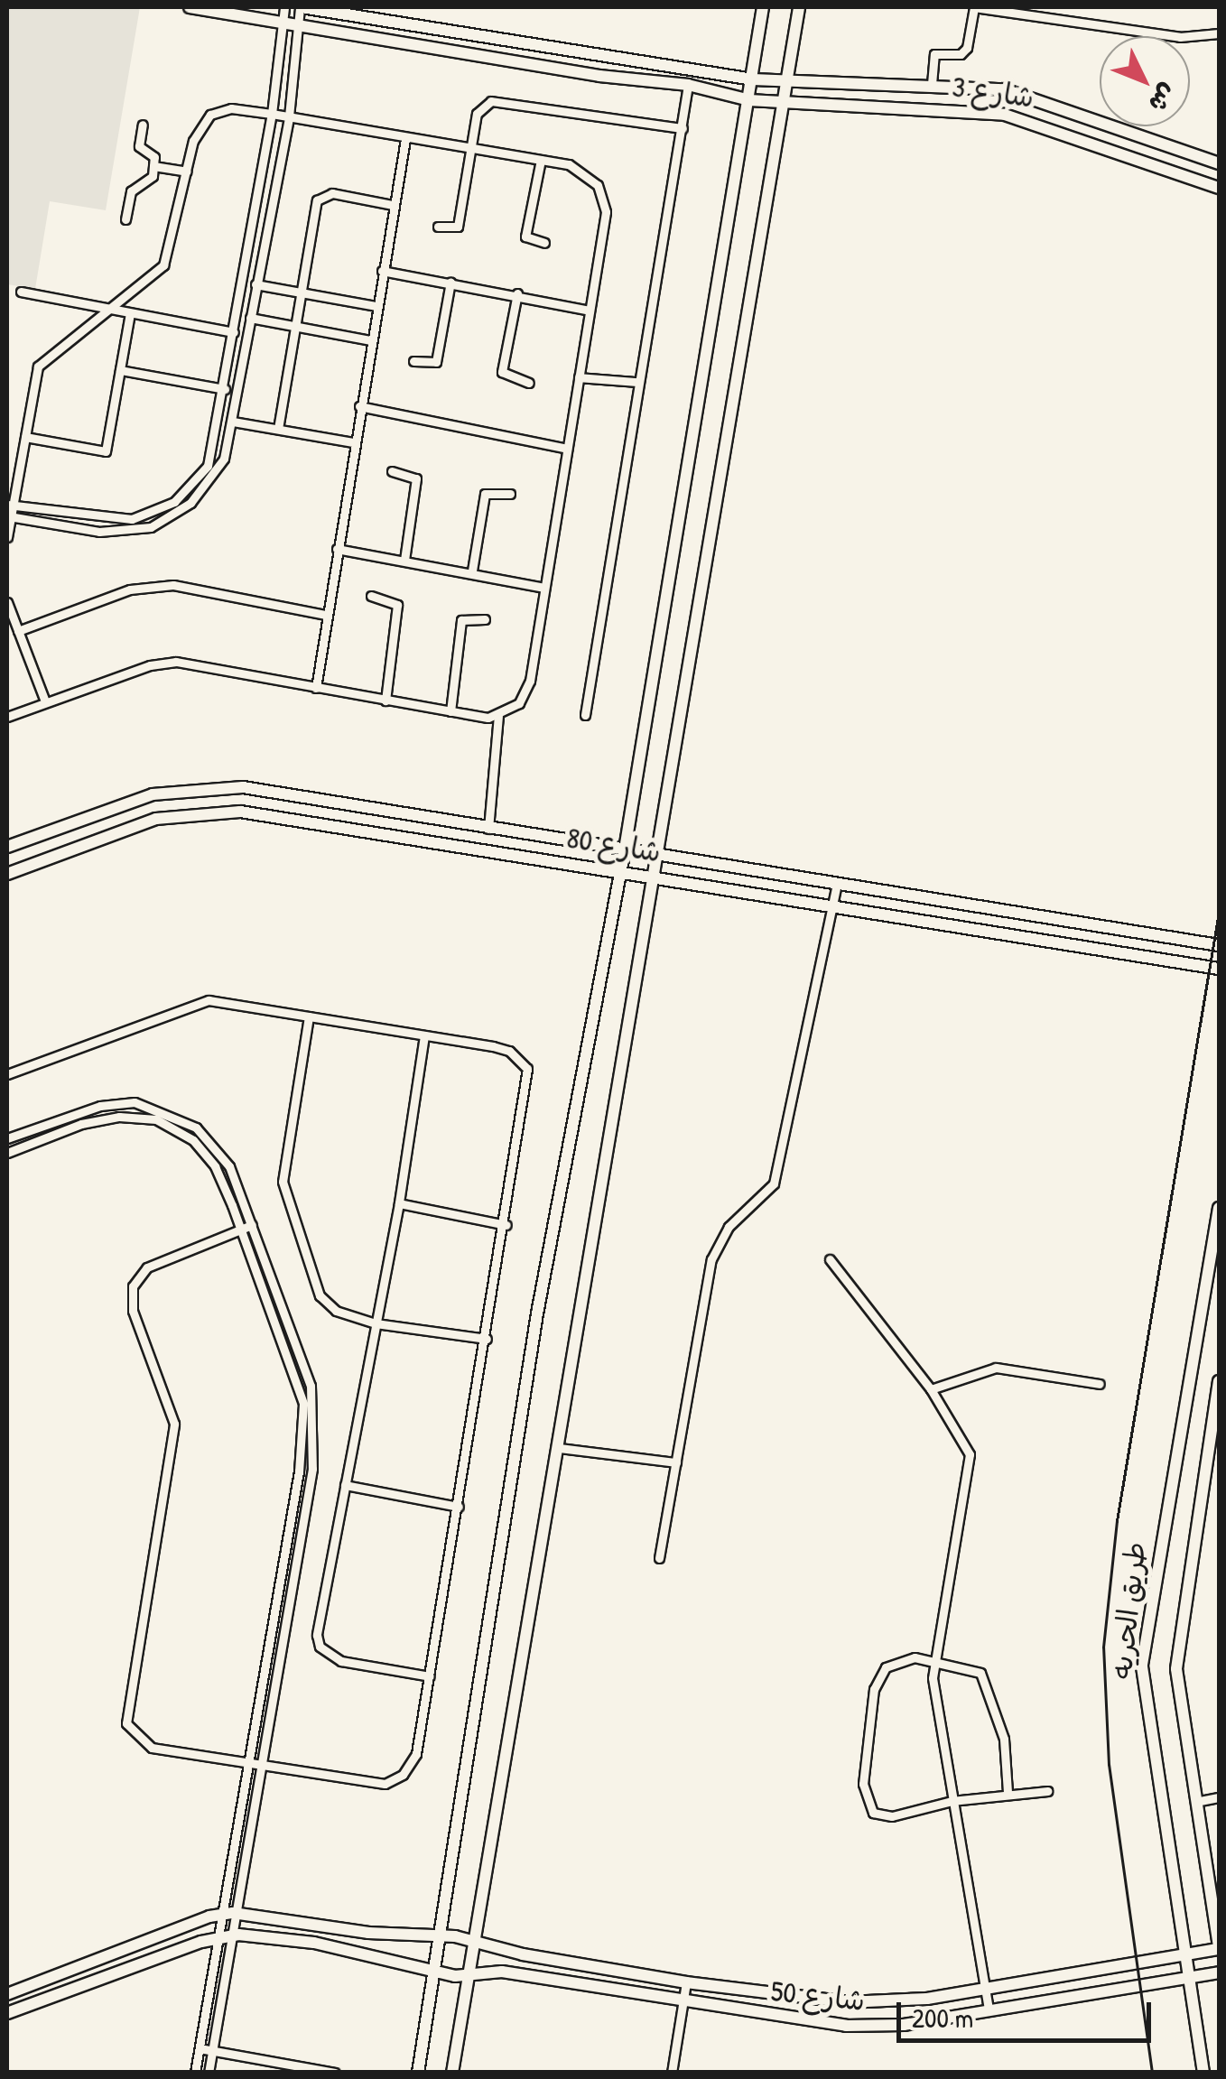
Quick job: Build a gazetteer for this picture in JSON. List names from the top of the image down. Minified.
{"streets":{"street":["شارع 3","شارع 80","طريق الحريه","شارع 50"]},"crossings":[["طريق الحريه","شارع 50"]],"scale_bar":"200 m","north":"bottom right"}
